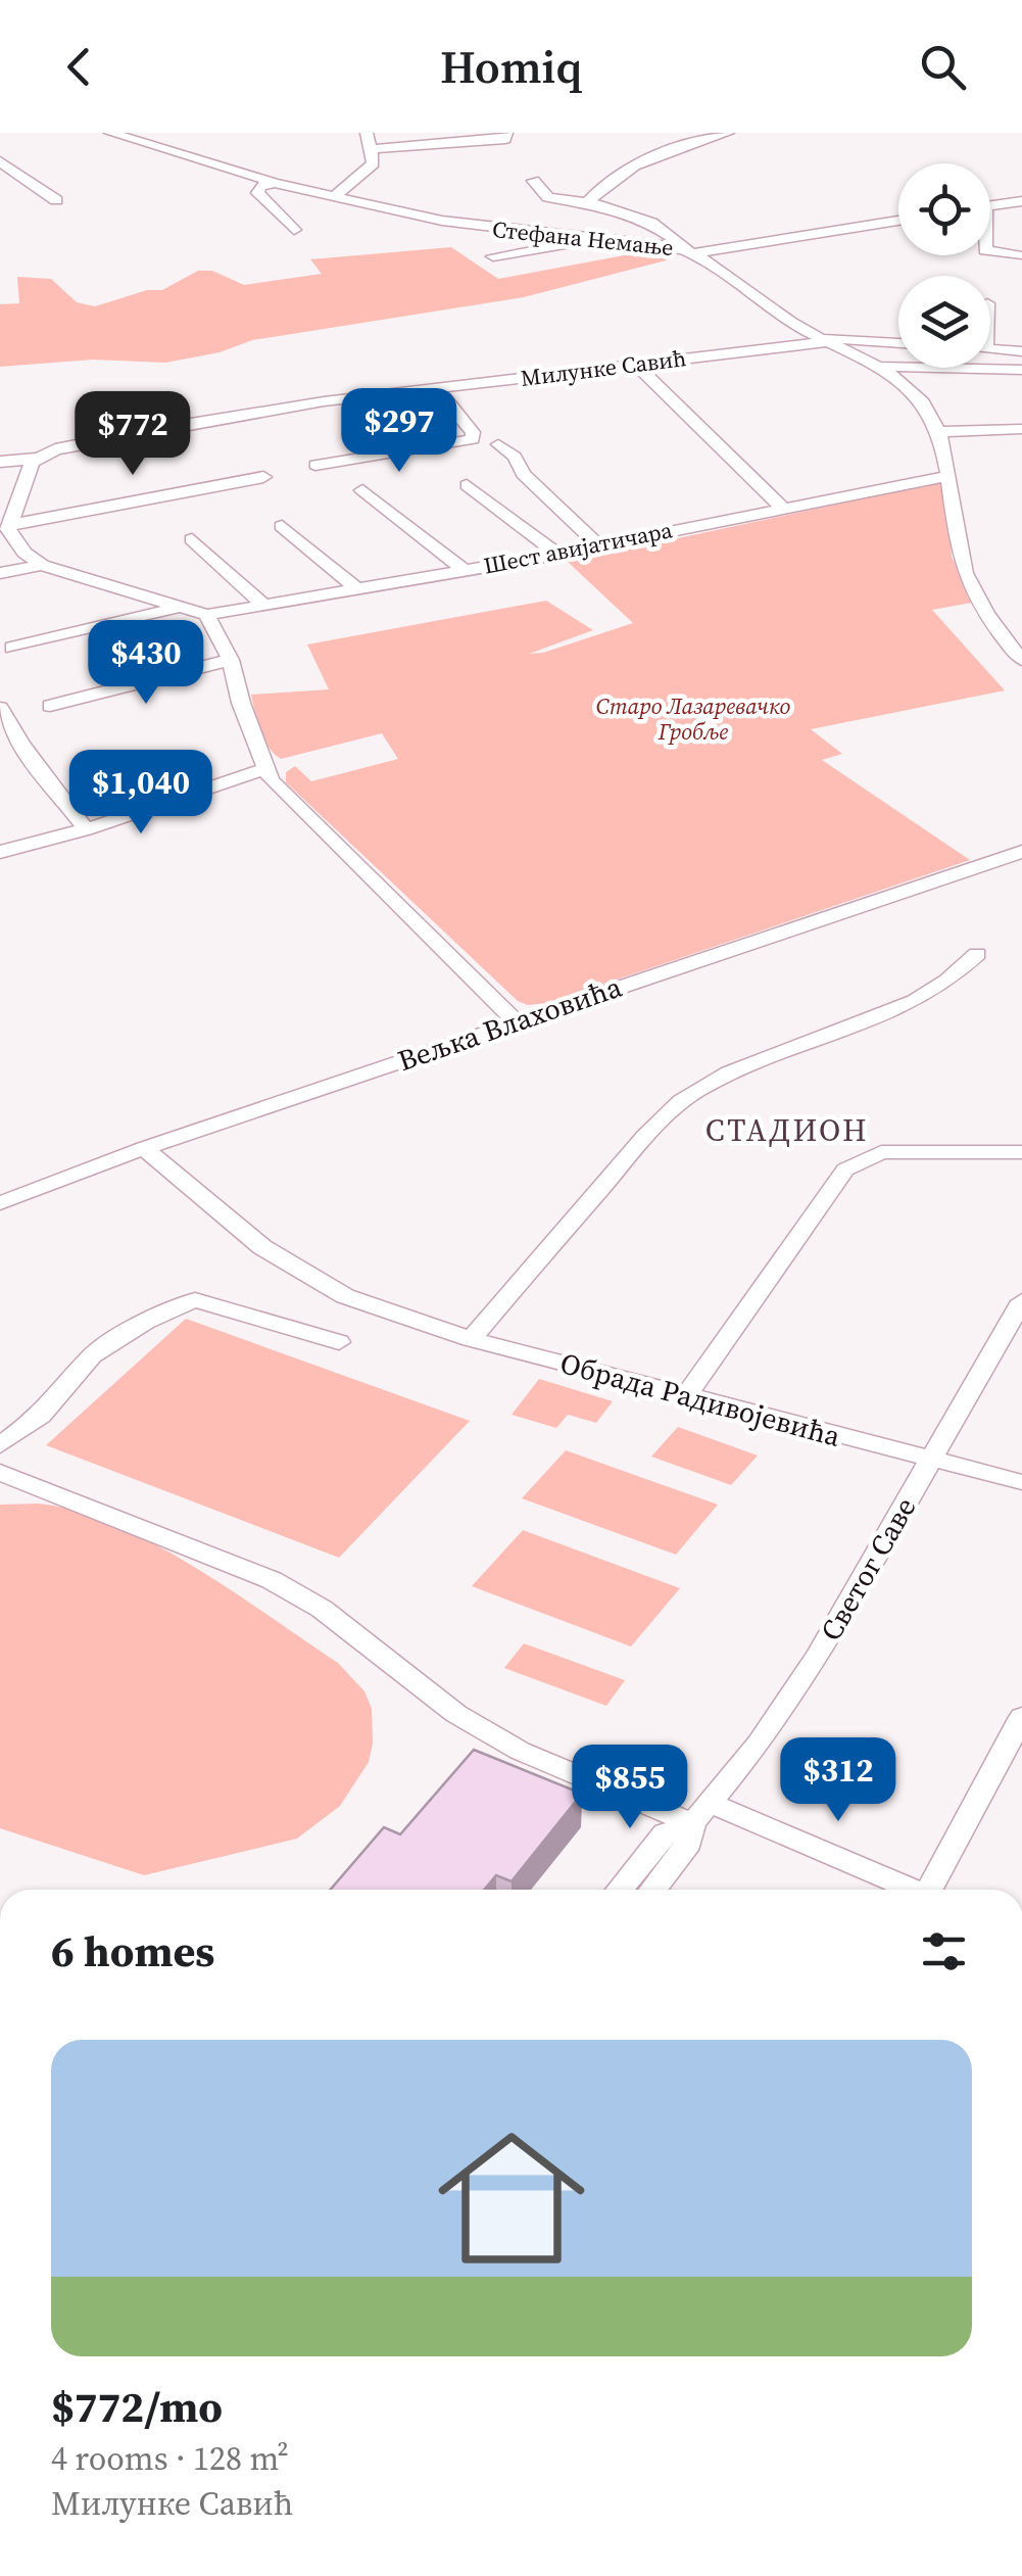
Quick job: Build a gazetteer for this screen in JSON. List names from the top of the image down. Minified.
{"streets":{"street":["Стефана Немање","Милунке Савић","Шест авијатичара","Вељка Влаховића","Обрада Радивојевића","Светог Саве"]},"crossings":[["Стефана Немање","Милунке Савић"],["Стефана Немање","Шест авијатичара"],["Вељка Влаховића","Обрада Радивојевића"],["Обрада Радивојевића","Светог Саве"]],"districts":["СТАДИОН"],"parks":["Старо Лазаревачко Гробље"],"page":{"header":"Homiq","price":["$297","$772","$430","$1,040","$312","$855"],"heading":"6 homes","list":[{"name":"$772/mo","note":"4 rooms · 128 m² · Милунке Савић"}]}}
